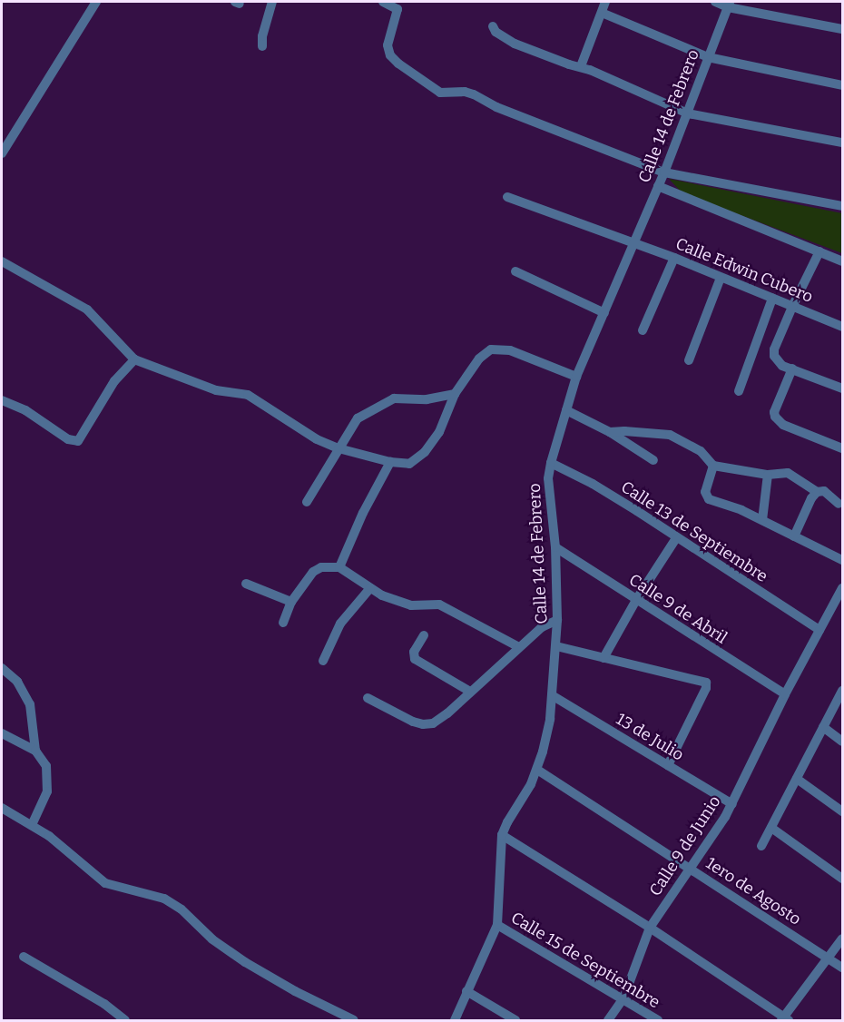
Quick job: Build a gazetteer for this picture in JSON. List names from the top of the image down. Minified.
{"streets":{"street":["Calle 14 de Febrero","Calle Edwin Cubero","Calle 13 de Septiembre","Calle 9 de Abril","13 de Julio","Calle 9 de Junio","1ero de Agosto","Calle 15 de Septiembre"]},"crossings":[["Calle 14 de Febrero","Calle Edwin Cubero"],["Calle 14 de Febrero","Calle 13 de Septiembre"],["Calle 14 de Febrero","Calle 9 de Abril"],["Calle 14 de Febrero","13 de Julio"],["Calle 14 de Febrero","1ero de Agosto"],["Calle 14 de Febrero","Calle 15 de Septiembre"],["Calle 13 de Septiembre","Calle 9 de Junio"],["Calle 9 de Abril","Calle 9 de Junio"],["13 de Julio","Calle 9 de Junio"],["Calle 9 de Junio","1ero de Agosto"],["Calle 9 de Junio","Calle 15 de Septiembre"]]}
